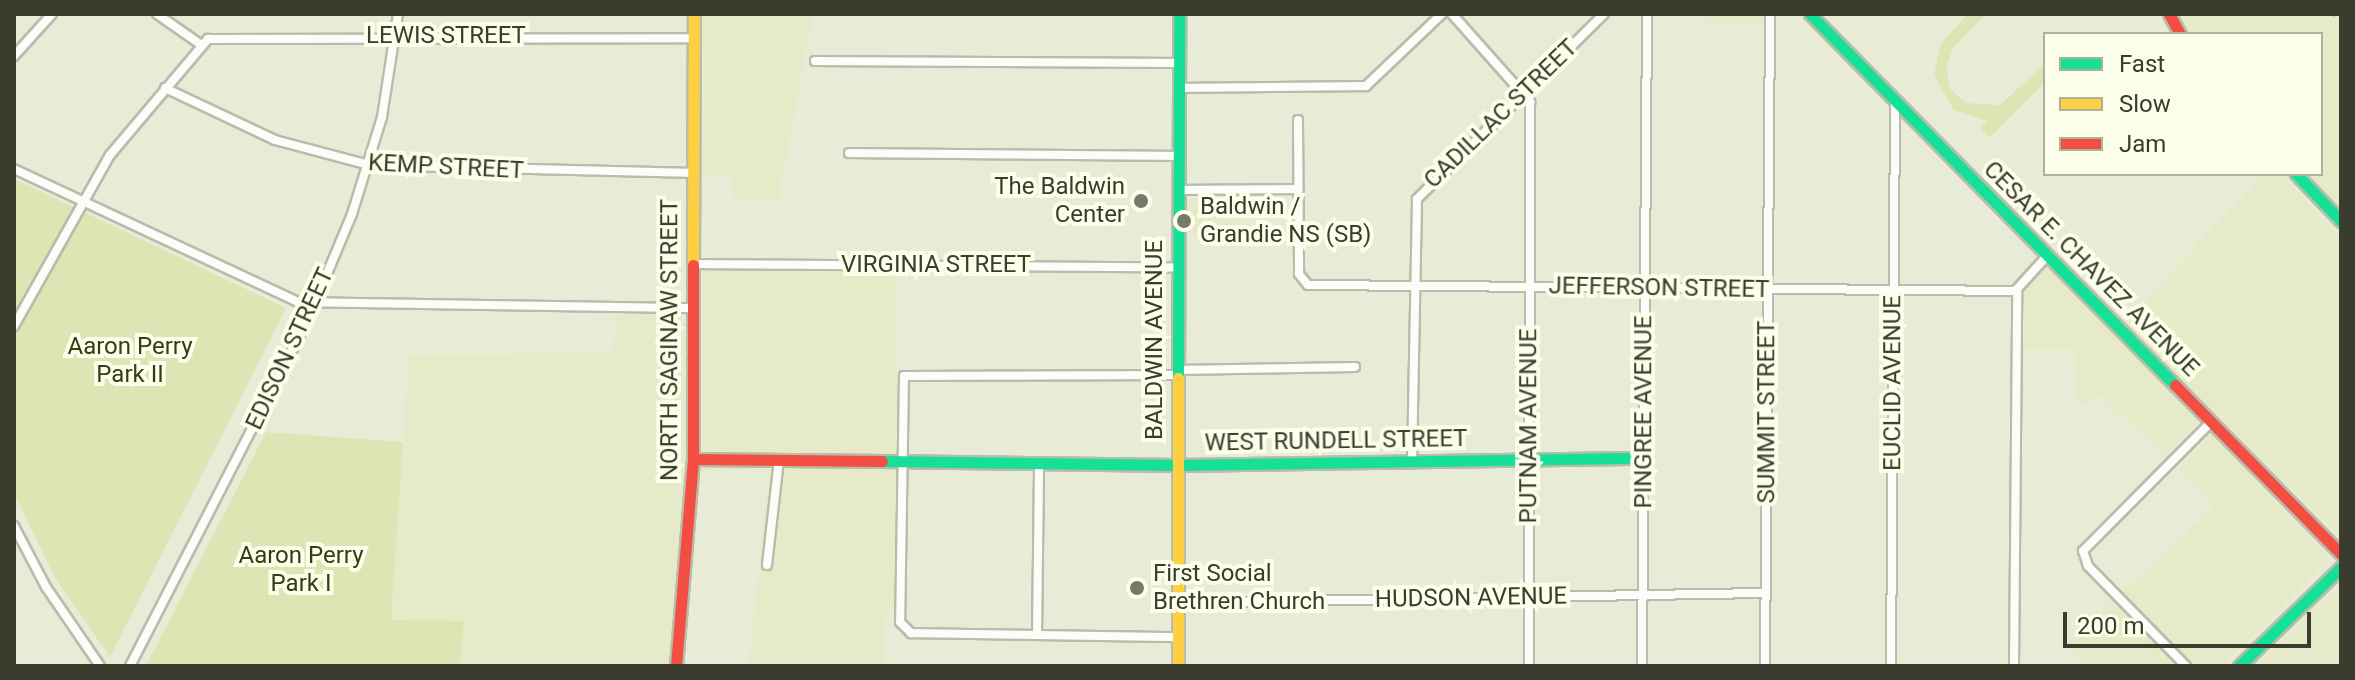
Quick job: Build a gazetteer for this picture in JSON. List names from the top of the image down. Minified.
{"streets":{"main road":["CESAR E. CHAVEZ AVENUE","NORTH SAGINAW STREET","BALDWIN AVENUE","WEST RUNDELL STREET"],"street":["LEWIS STREET","CADILLAC STREET","KEMP STREET","VIRGINIA STREET","JEFFERSON STREET","EDISON STREET","EUCLID AVENUE","PINGREE AVENUE","SUMMIT STREET","PUTNAM AVENUE","HUDSON AVENUE"]},"crossings":[["LEWIS STREET","NORTH SAGINAW STREET"],["LEWIS STREET","EDISON STREET"],["CADILLAC STREET","JEFFERSON STREET"],["CADILLAC STREET","PUTNAM AVENUE"],["CADILLAC STREET","WEST RUNDELL STREET"],["KEMP STREET","NORTH SAGINAW STREET"],["KEMP STREET","EDISON STREET"],["VIRGINIA STREET","NORTH SAGINAW STREET"],["VIRGINIA STREET","BALDWIN AVENUE"],["CESAR E. CHAVEZ AVENUE","EUCLID AVENUE"],["JEFFERSON STREET","EUCLID AVENUE"],["JEFFERSON STREET","PINGREE AVENUE"],["JEFFERSON STREET","SUMMIT STREET"],["JEFFERSON STREET","PUTNAM AVENUE"],["NORTH SAGINAW STREET","WEST RUNDELL STREET"],["BALDWIN AVENUE","WEST RUNDELL STREET"],["BALDWIN AVENUE","HUDSON AVENUE"],["PINGREE AVENUE","WEST RUNDELL STREET"],["PINGREE AVENUE","HUDSON AVENUE"],["SUMMIT STREET","HUDSON AVENUE"],["PUTNAM AVENUE","WEST RUNDELL STREET"],["PUTNAM AVENUE","HUDSON AVENUE"]],"parks":["Aaron Perry Park II","Aaron Perry Park I"],"places":["The Baldwin Center","Baldwin / Grandie NS (SB)","First Social Brethren Church"],"legend":["Fast","Slow","Jam"],"scale_bar":"200 m"}
